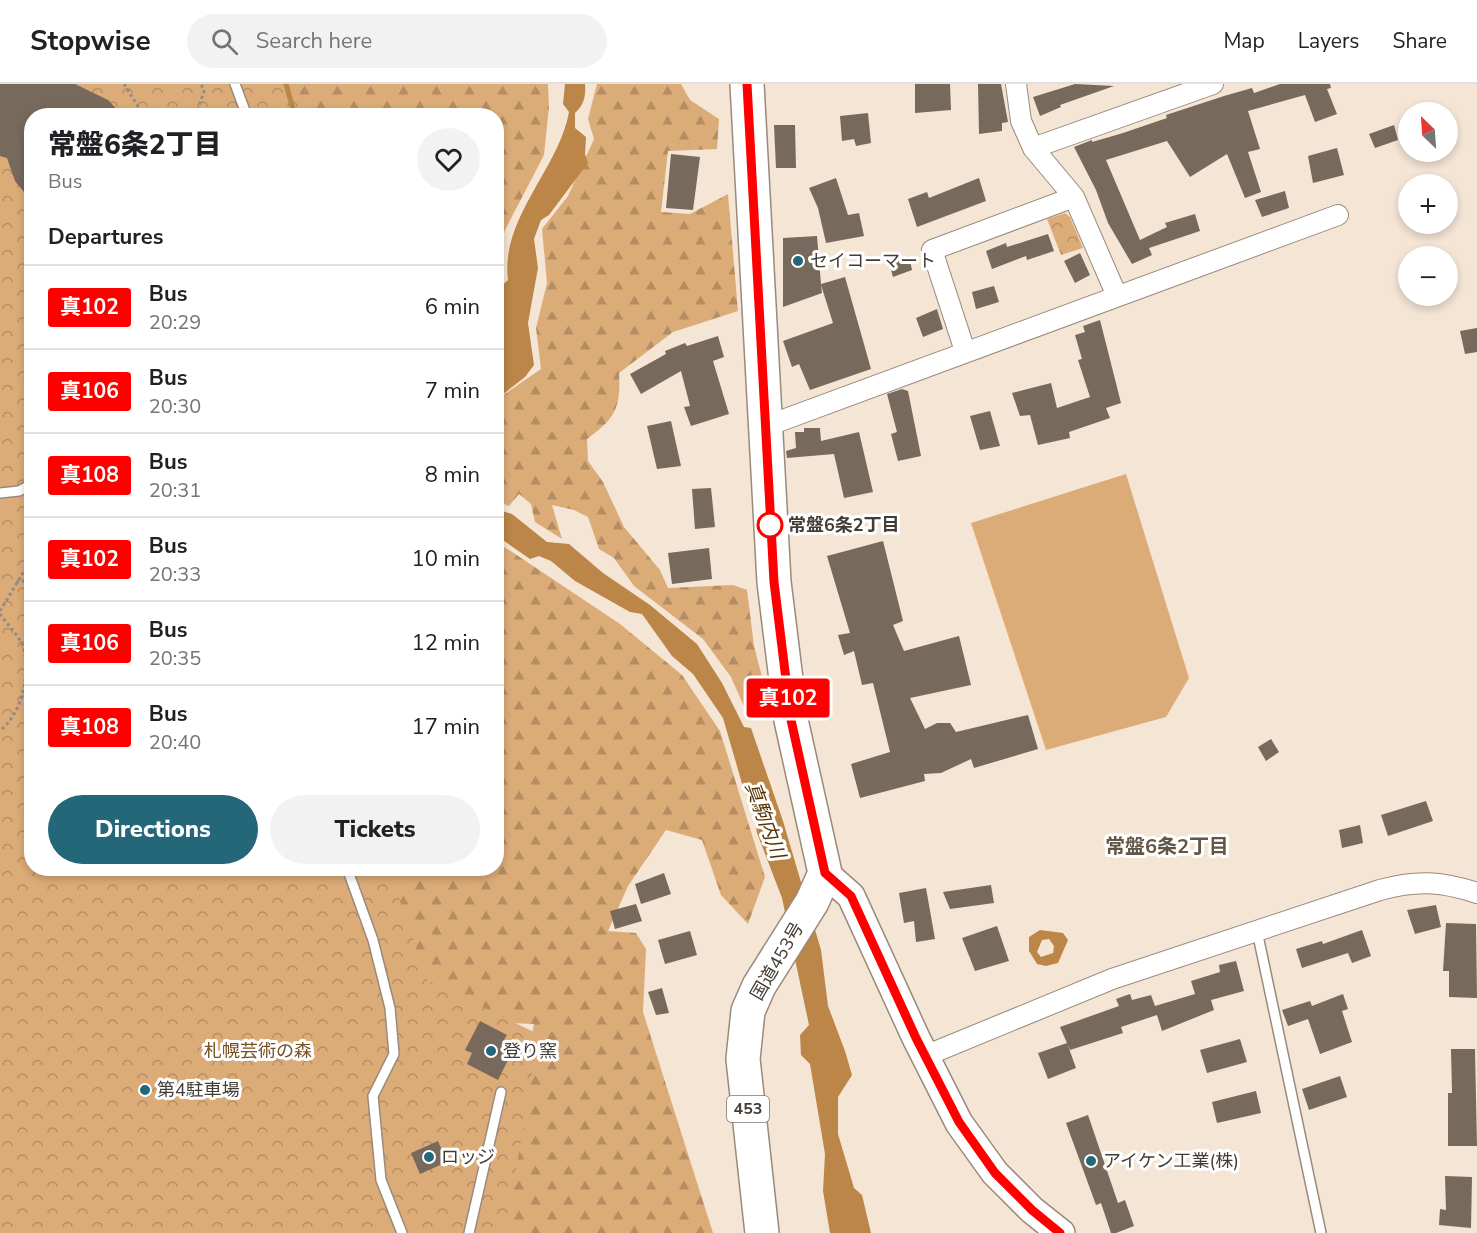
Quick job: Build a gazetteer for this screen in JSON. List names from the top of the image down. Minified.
{"streets":{"highway":["国道453号","453"]},"districts":["常盤6条2丁目"],"water":["真駒内川"],"parks":["札幌芸術の森"],"places":["セイコーマート","常盤6条2丁目","登り窯","第4駐車場","ロッジ","アイケン工業(株)"],"lines":["bus line 真102"],"north":"top left","page":{"header":"Stopwise","search":"Search here","nav":["Map","Layers","Share"],"on_map":"真102","map_buttons":["+","−"],"heading":[["常盤6条2丁目","Bus"],"Departures"],"list":[{"mark":"真102","name":"Bus","note":"20:29","value":"6 min"},{"mark":"真106","name":"Bus","note":"20:30","value":"7 min"},{"mark":"真108","name":"Bus","note":"20:31","value":"8 min"},{"mark":"真102","name":"Bus","note":"20:33","value":"10 min"},{"mark":"真106","name":"Bus","note":"20:35","value":"12 min"},{"mark":"真108","name":"Bus","note":"20:40","value":"17 min"}],"buttons":["Directions","Tickets"]}}
